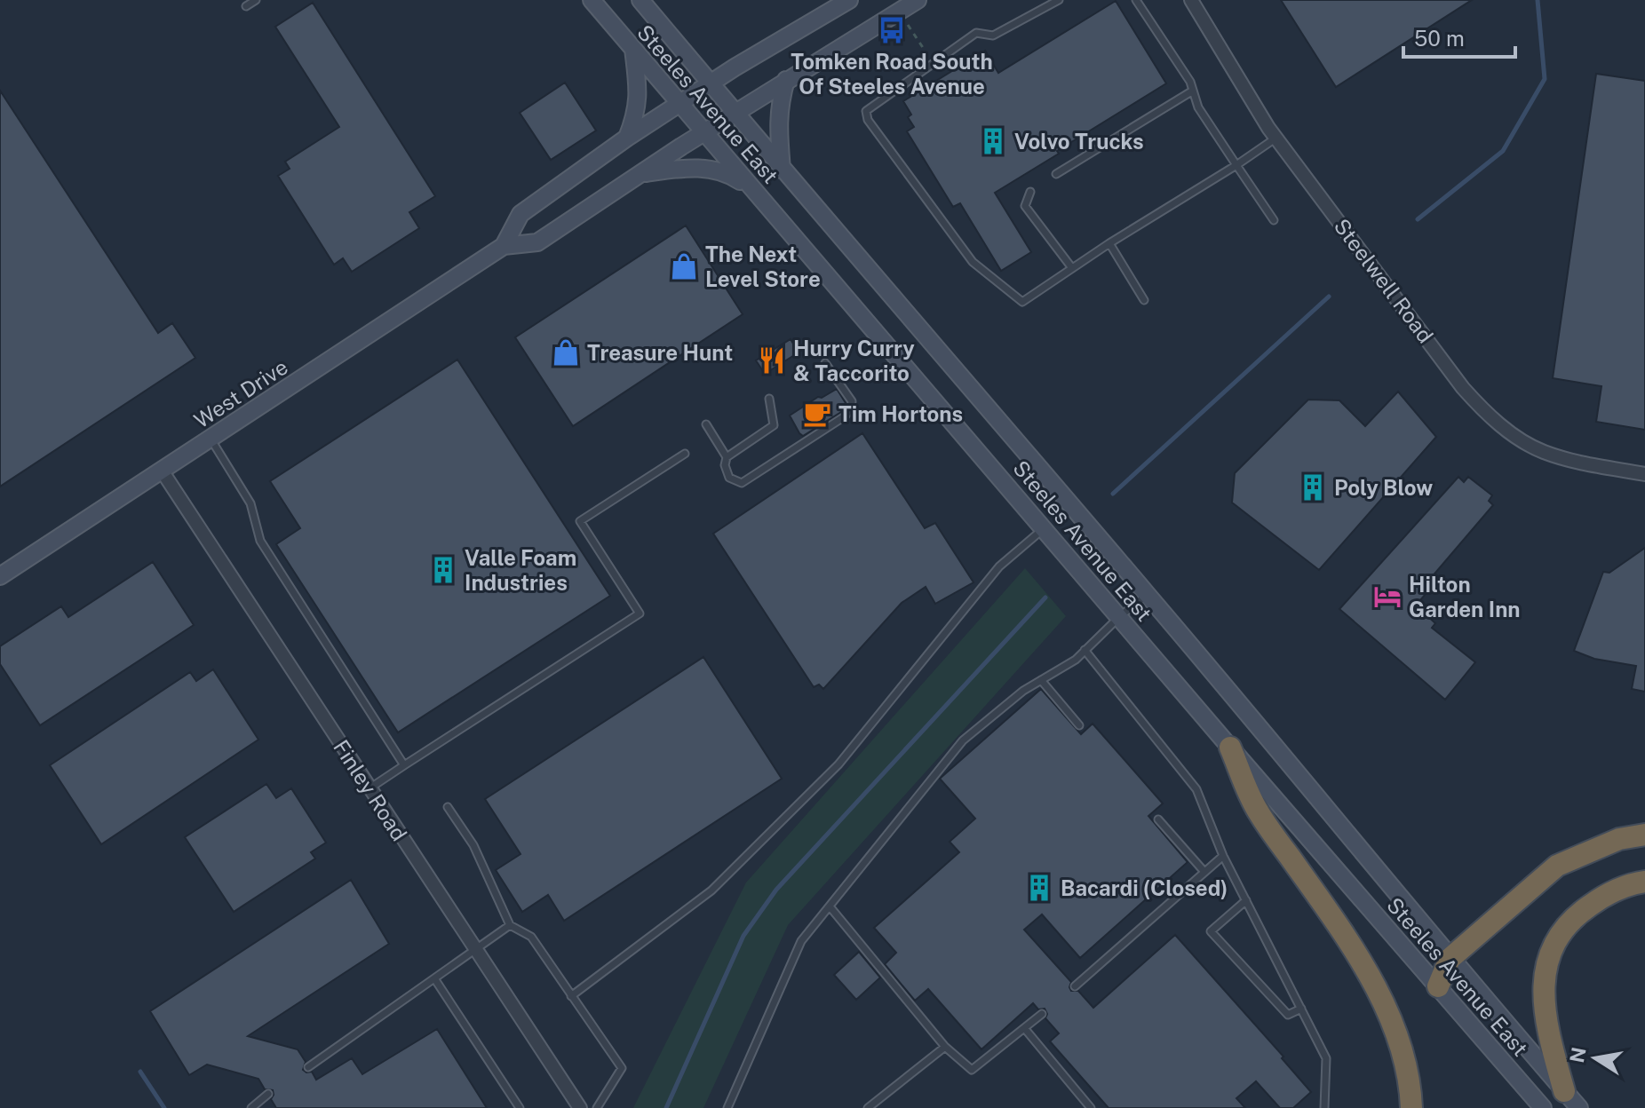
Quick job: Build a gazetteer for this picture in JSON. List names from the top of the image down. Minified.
{"streets":{"main road":["Steeles Avenue East","West Drive"],"street":["Steelwell Road","Finley Road"]},"crossings":[["Steeles Avenue East","West Drive"],["West Drive","Finley Road"]],"places":{"bus stop":["Tomken Road South Of Steeles Avenue"],"building":["Volvo Trucks","Poly Blow","Valle Foam Industries","Bacardi (Closed)"],"shop":["The Next Level Store","Treasure Hunt"],"restaurant":["Hurry Curry & Taccorito"],"cafe":["Tim Hortons"],"hotel":["Hilton Garden Inn"]},"scale_bar":"50 m","north":"left"}
